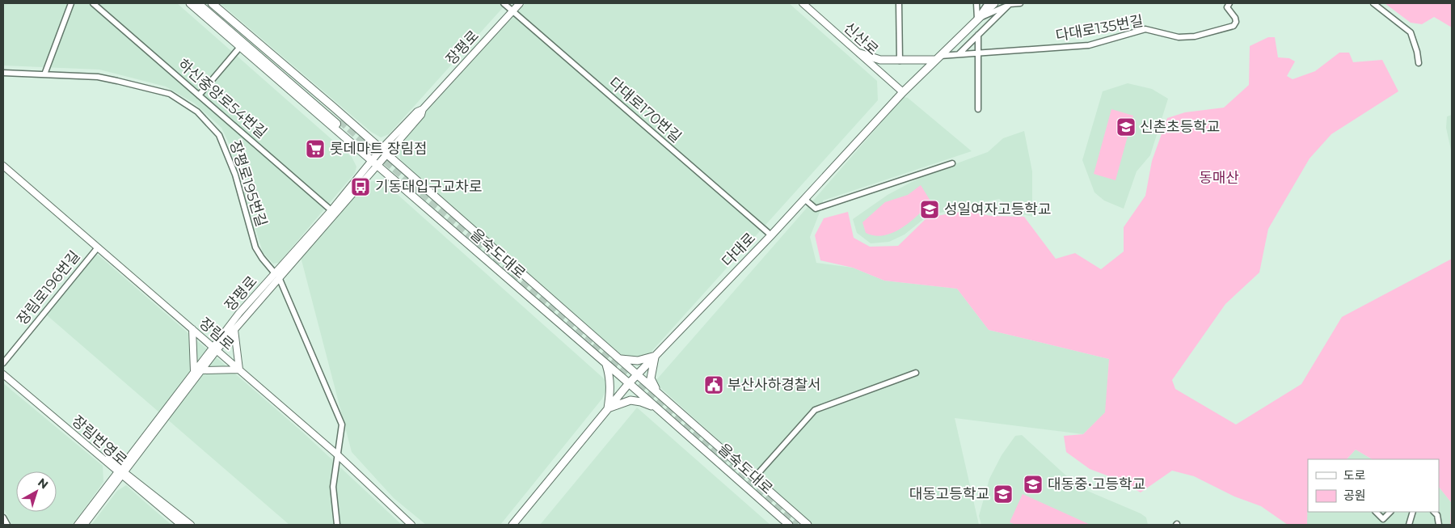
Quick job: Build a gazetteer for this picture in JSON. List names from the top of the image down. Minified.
{"streets":{"main road":["다대로","을숙도대로"],"street":["다대로135번길","신산로","장평로","하신중앙로54번길","다대로170번길","장평로195번길","장림로196번길","장림로","장림번영로"]},"crossings":[["다대로135번길","다대로"],["신산로","다대로"],["장평로","하신중앙로54번길"],["장평로","다대로170번길"],["장평로","장평로195번길"],["장평로","을숙도대로"],["장평로","장림로"],["장평로","장림번영로"],["다대로170번길","다대로"],["장평로195번길","장림로"],["다대로","을숙도대로"],["장림로196번길","장림로"]],"parks":["동매산"],"places":{"school or university":["신촌초등학교","성일여자고등학교","대동중•고등학교","대동고등학교"],"supermarket":["롯데마트 장림점"],"bus stop":["기동대입구교차로"],"public building":["부산사하경찰서"]},"legend":["도로","공원"],"north":"top right"}
